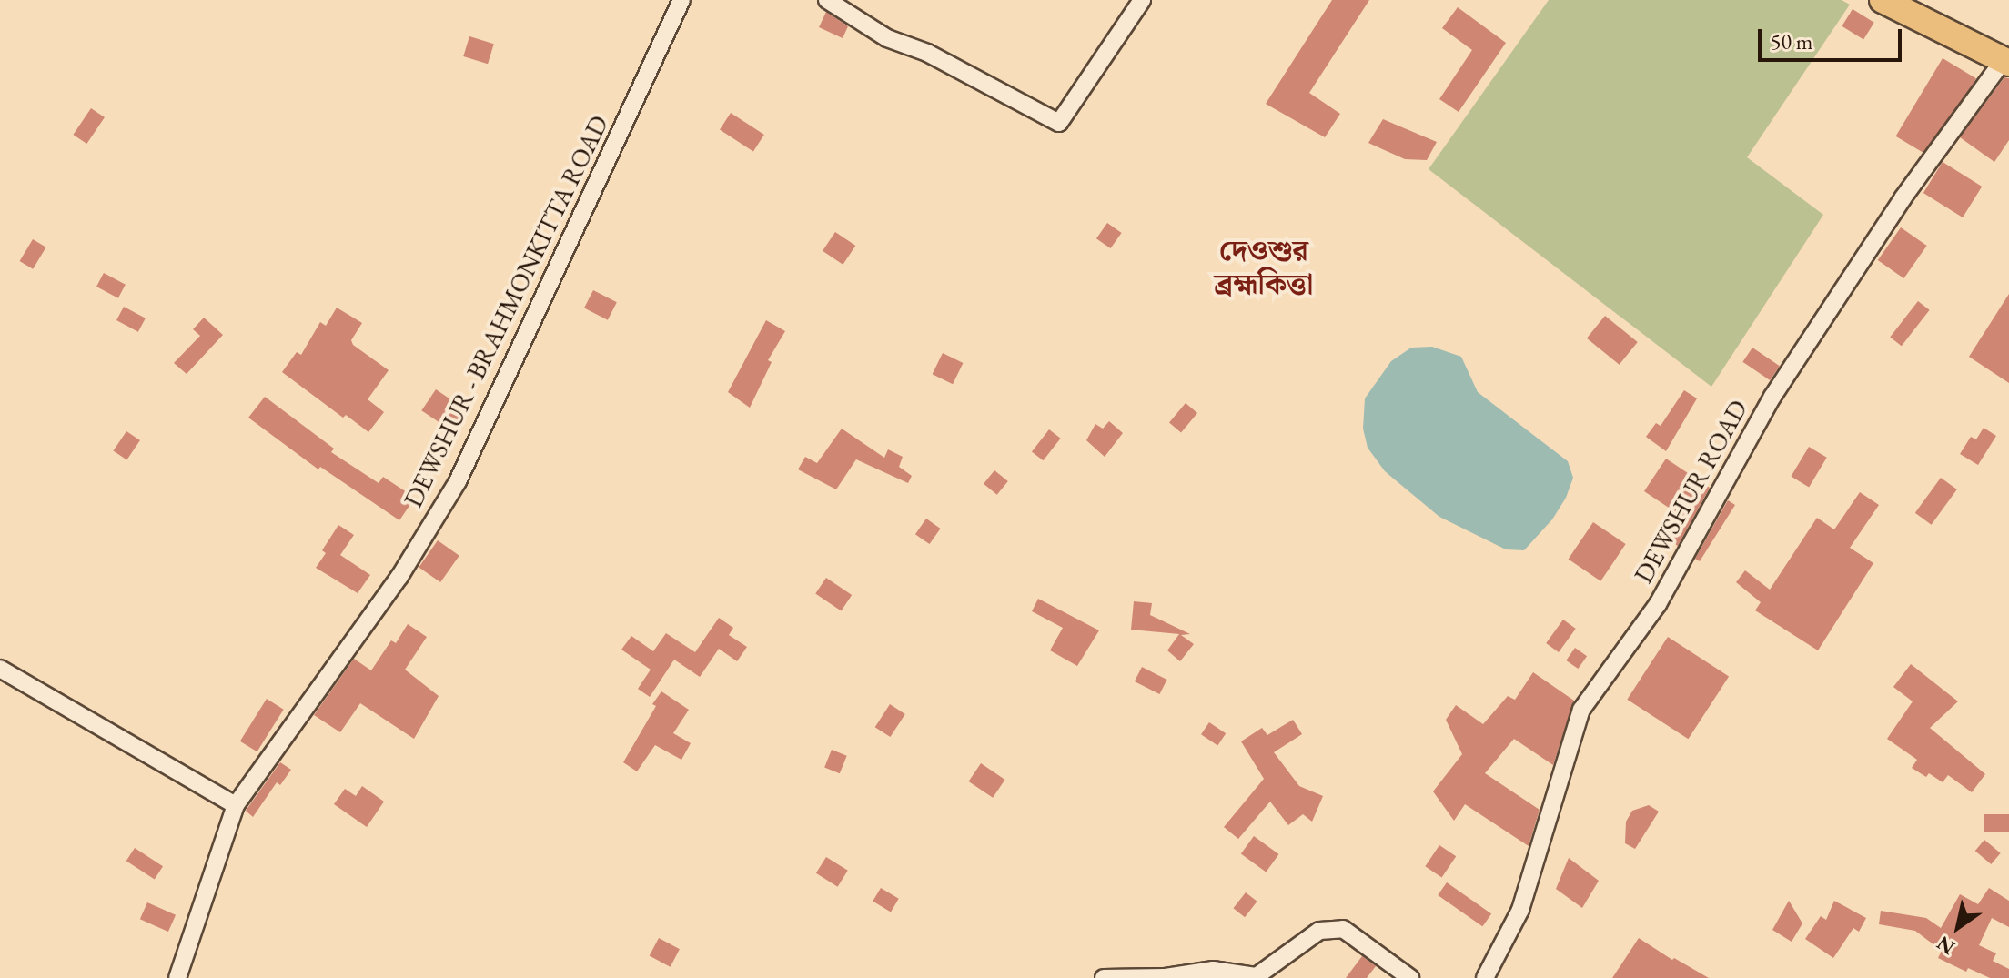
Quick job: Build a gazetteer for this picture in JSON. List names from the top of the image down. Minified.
{"streets":{"street":["DEWSHUR - BRAHMONKITTA ROAD","DEWSHUR ROAD"]},"districts":["দেওশুর ব্রহ্মকিত্তা"],"scale_bar":"50 m","north":"bottom left"}
